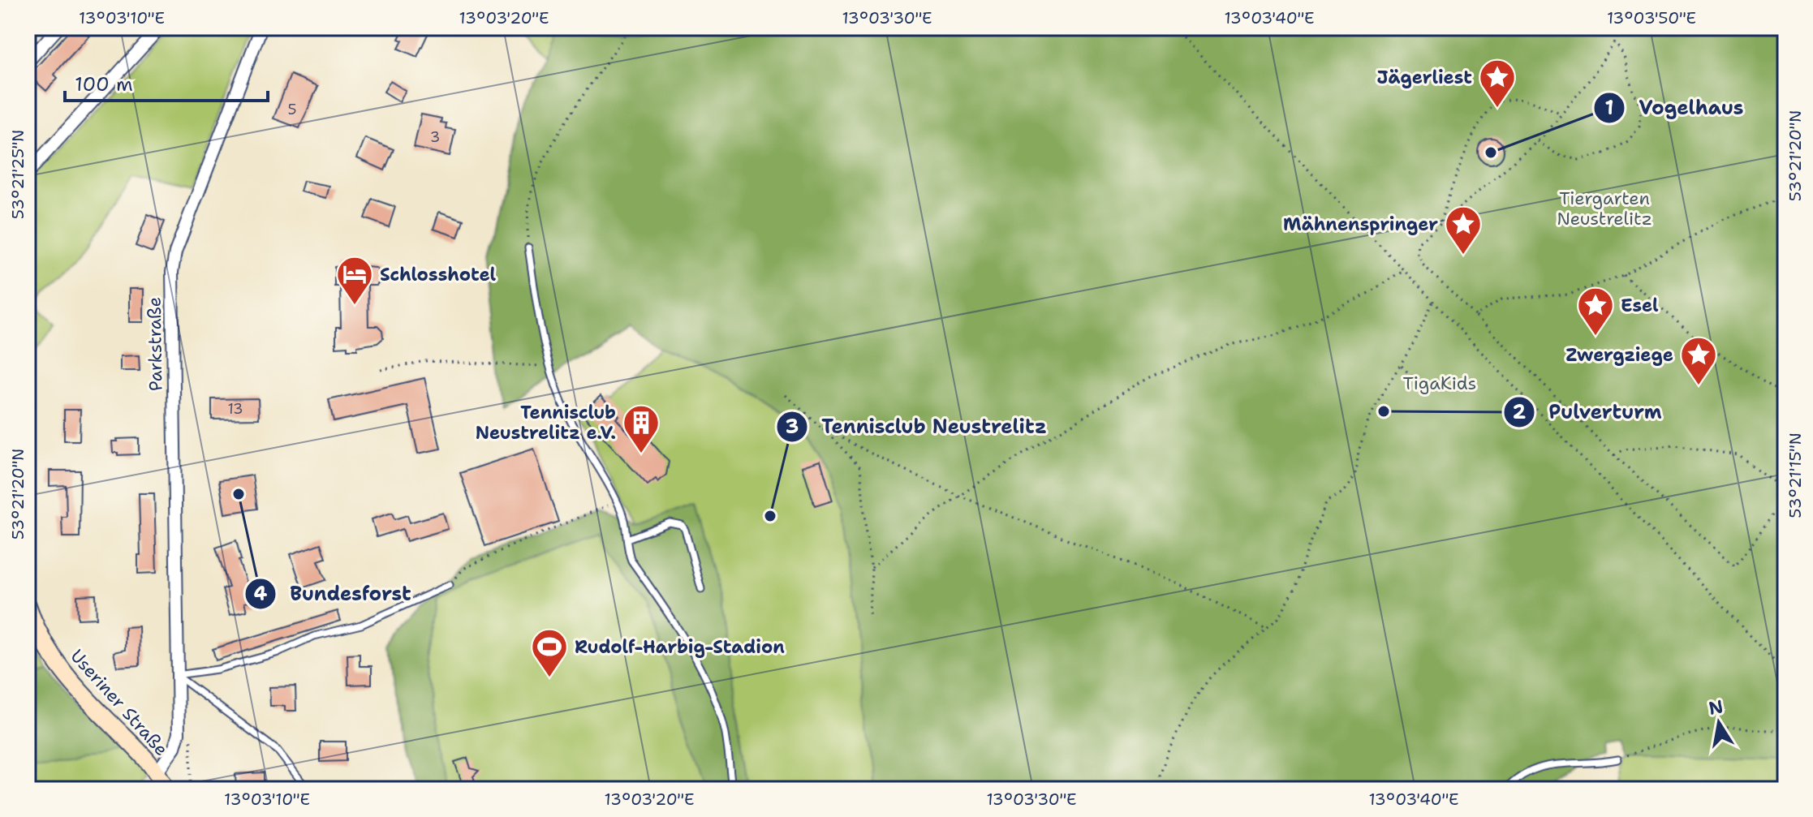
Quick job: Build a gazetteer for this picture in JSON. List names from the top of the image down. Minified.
{"streets":{"main road":["Useriner Straße"],"street":["Parkstraße"]},"crossings":[["Parkstraße","Useriner Straße"]],"parks":["Tiergarten Neustrelitz","TigaKids"],"places":{"place":["Jägerliest","Mähnenspringer","Esel","Zwergziege"],"other":["Vogelhaus","Pulverturm","Bundesforst","Tennisclub Neustrelitz"],"hotel":["Schlosshotel"],"building":["Tennisclub Neustrelitz e.V."],"sports":["Rudolf-Harbig-Stadion"]},"house_numbers":["5","3","13"],"scale_bar":"100 m","north":"top","coordinates":["13°03'10\"E","13°03'20\"E","13°03'30\"E","13°03'40\"E","13°03'50\"E","53°21'20\"N","53°21'25\"N","53°21'15\"N"]}
